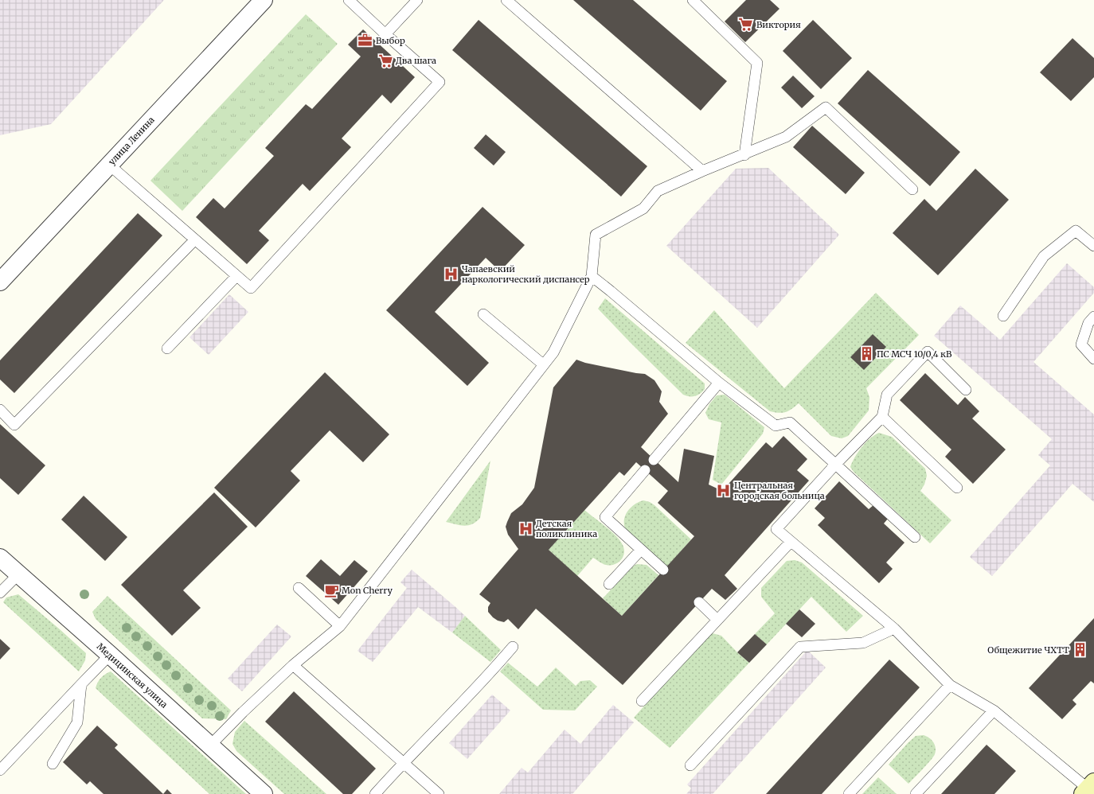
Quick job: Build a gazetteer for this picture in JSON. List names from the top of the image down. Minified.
{"streets":{"street":["улица Ленина","Медицинская улица"]},"places":{"supermarket":["Виктория","Два шага"],"office":["Выбор"],"hospital":["Чапаевский наркологический диспансер","Центральная городская больница","Детская поликлиника"],"building":["ПС МСЧ 10/0,4 кВ","Общежитие ЧХТТ"],"cafe":["Mon Cherry"]}}
